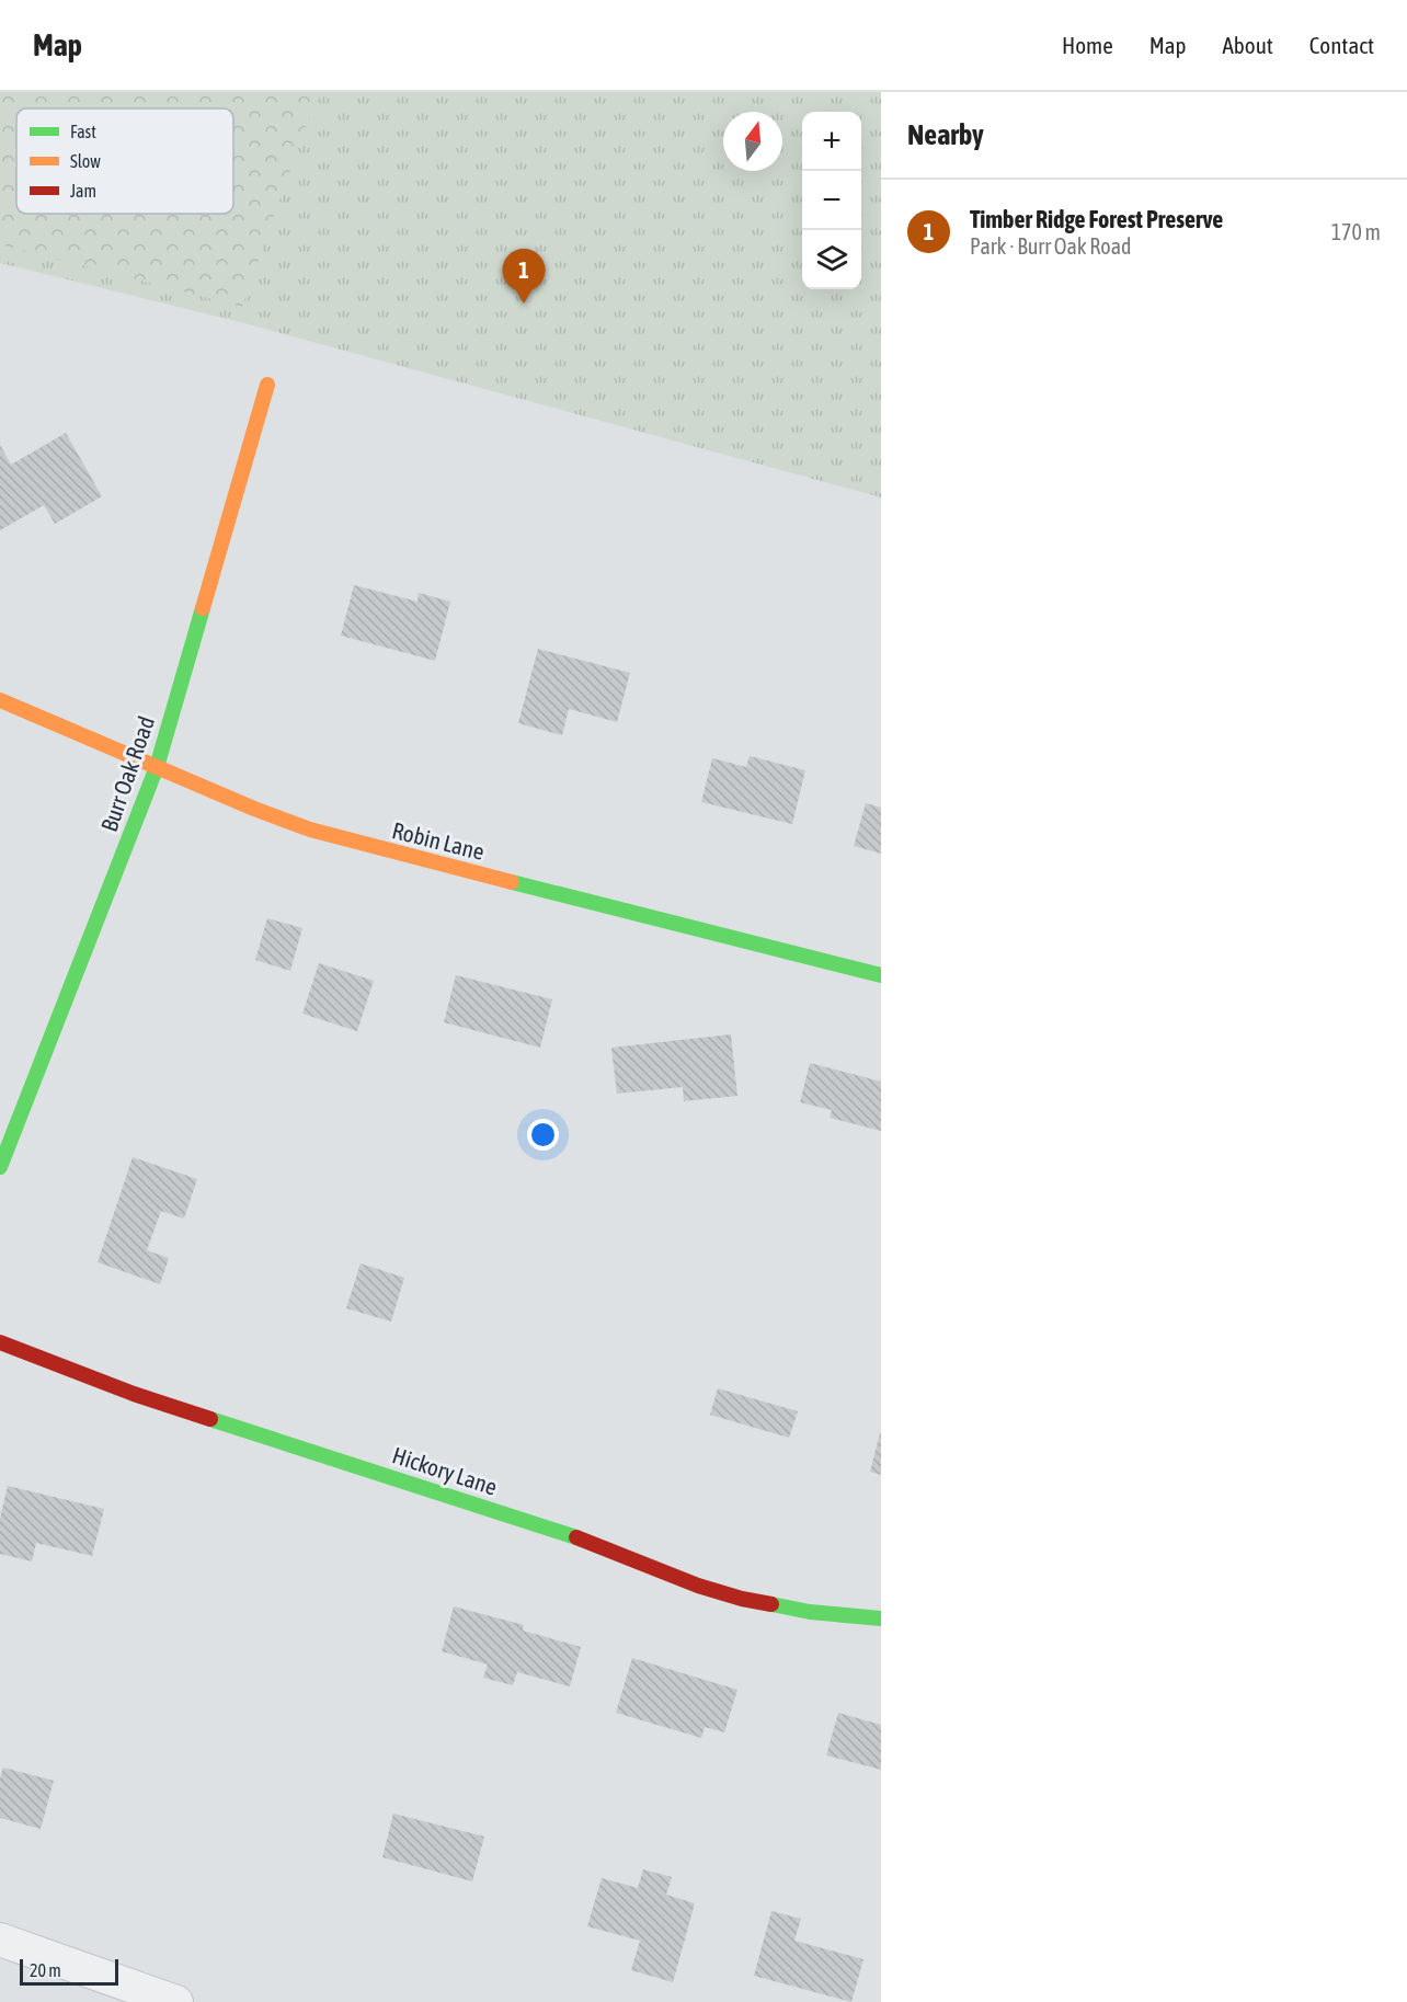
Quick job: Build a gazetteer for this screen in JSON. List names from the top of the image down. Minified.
{"streets":{"street":["Burr Oak Road","Robin Lane","Hickory Lane"]},"crossings":[["Burr Oak Road","Robin Lane"]],"legend":["Fast","Slow","Jam"],"scale_bar":"20 m","north":"top","page":{"header":"Map","nav":["Home","Map","About","Contact"],"heading":"Nearby","map_buttons":["+","−"],"list":[{"mark":"1","name":"Timber Ridge Forest Preserve","note":"Park · Burr Oak Road","value":"170 m"}],"pins":"1","scale":"20 m"}}
